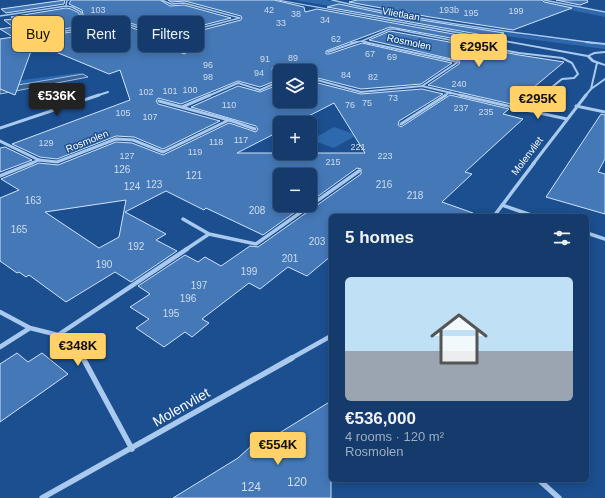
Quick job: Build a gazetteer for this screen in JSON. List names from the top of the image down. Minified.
{"streets":{"street":["Vlietlaan","Rosmolen","Molenvliet"]},"crossings":[["Rosmolen","Molenvliet"]],"house_numbers":["103","42","193b","199","195","38","34","33","62","67","69","89","91","96","94","84","98","82","240","100","101","102","73","75","110","76","237","235","105","107","117","118","129","221","119","127","223","215","126","121","123","216","124","218","163","208","165","203","192","201","190","199","197","196","195","120","124"],"page":{"chip":["Buy","Rent","Filters"],"price":["€295K","€536K","€295K","€348K","€554K"],"map_buttons":["+","−"],"heading":"5 homes","list":[{"name":"€536,000","note":"4 rooms · 120 m² · Rosmolen"}]}}
